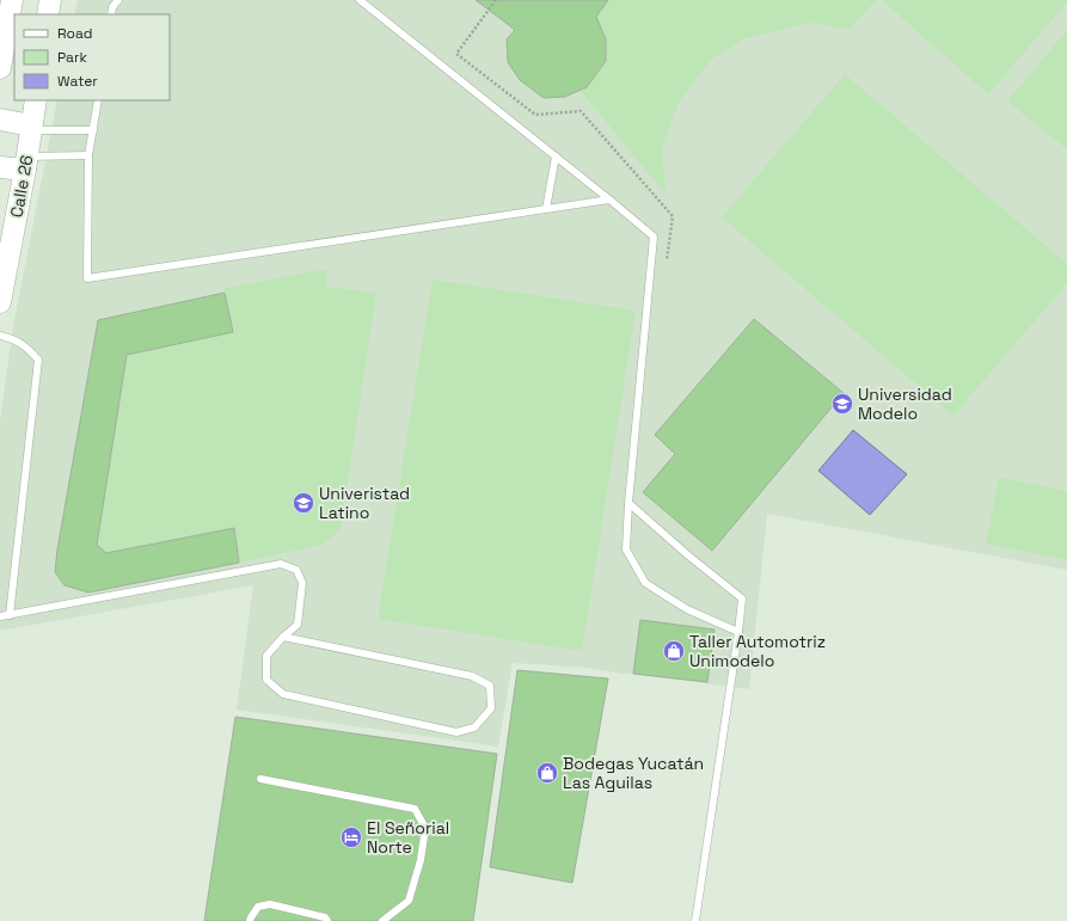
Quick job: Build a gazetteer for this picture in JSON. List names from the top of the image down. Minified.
{"streets":{"main road":["Calle 26"]},"places":{"school or university":["Universidad Modelo","Univeristad Latino"],"shop":["Taller Automotriz Unimodelo","Bodegas Yucatán Las Aguilas"],"hotel":["El Señorial Norte"]},"legend":["Road","Park","Water"]}
